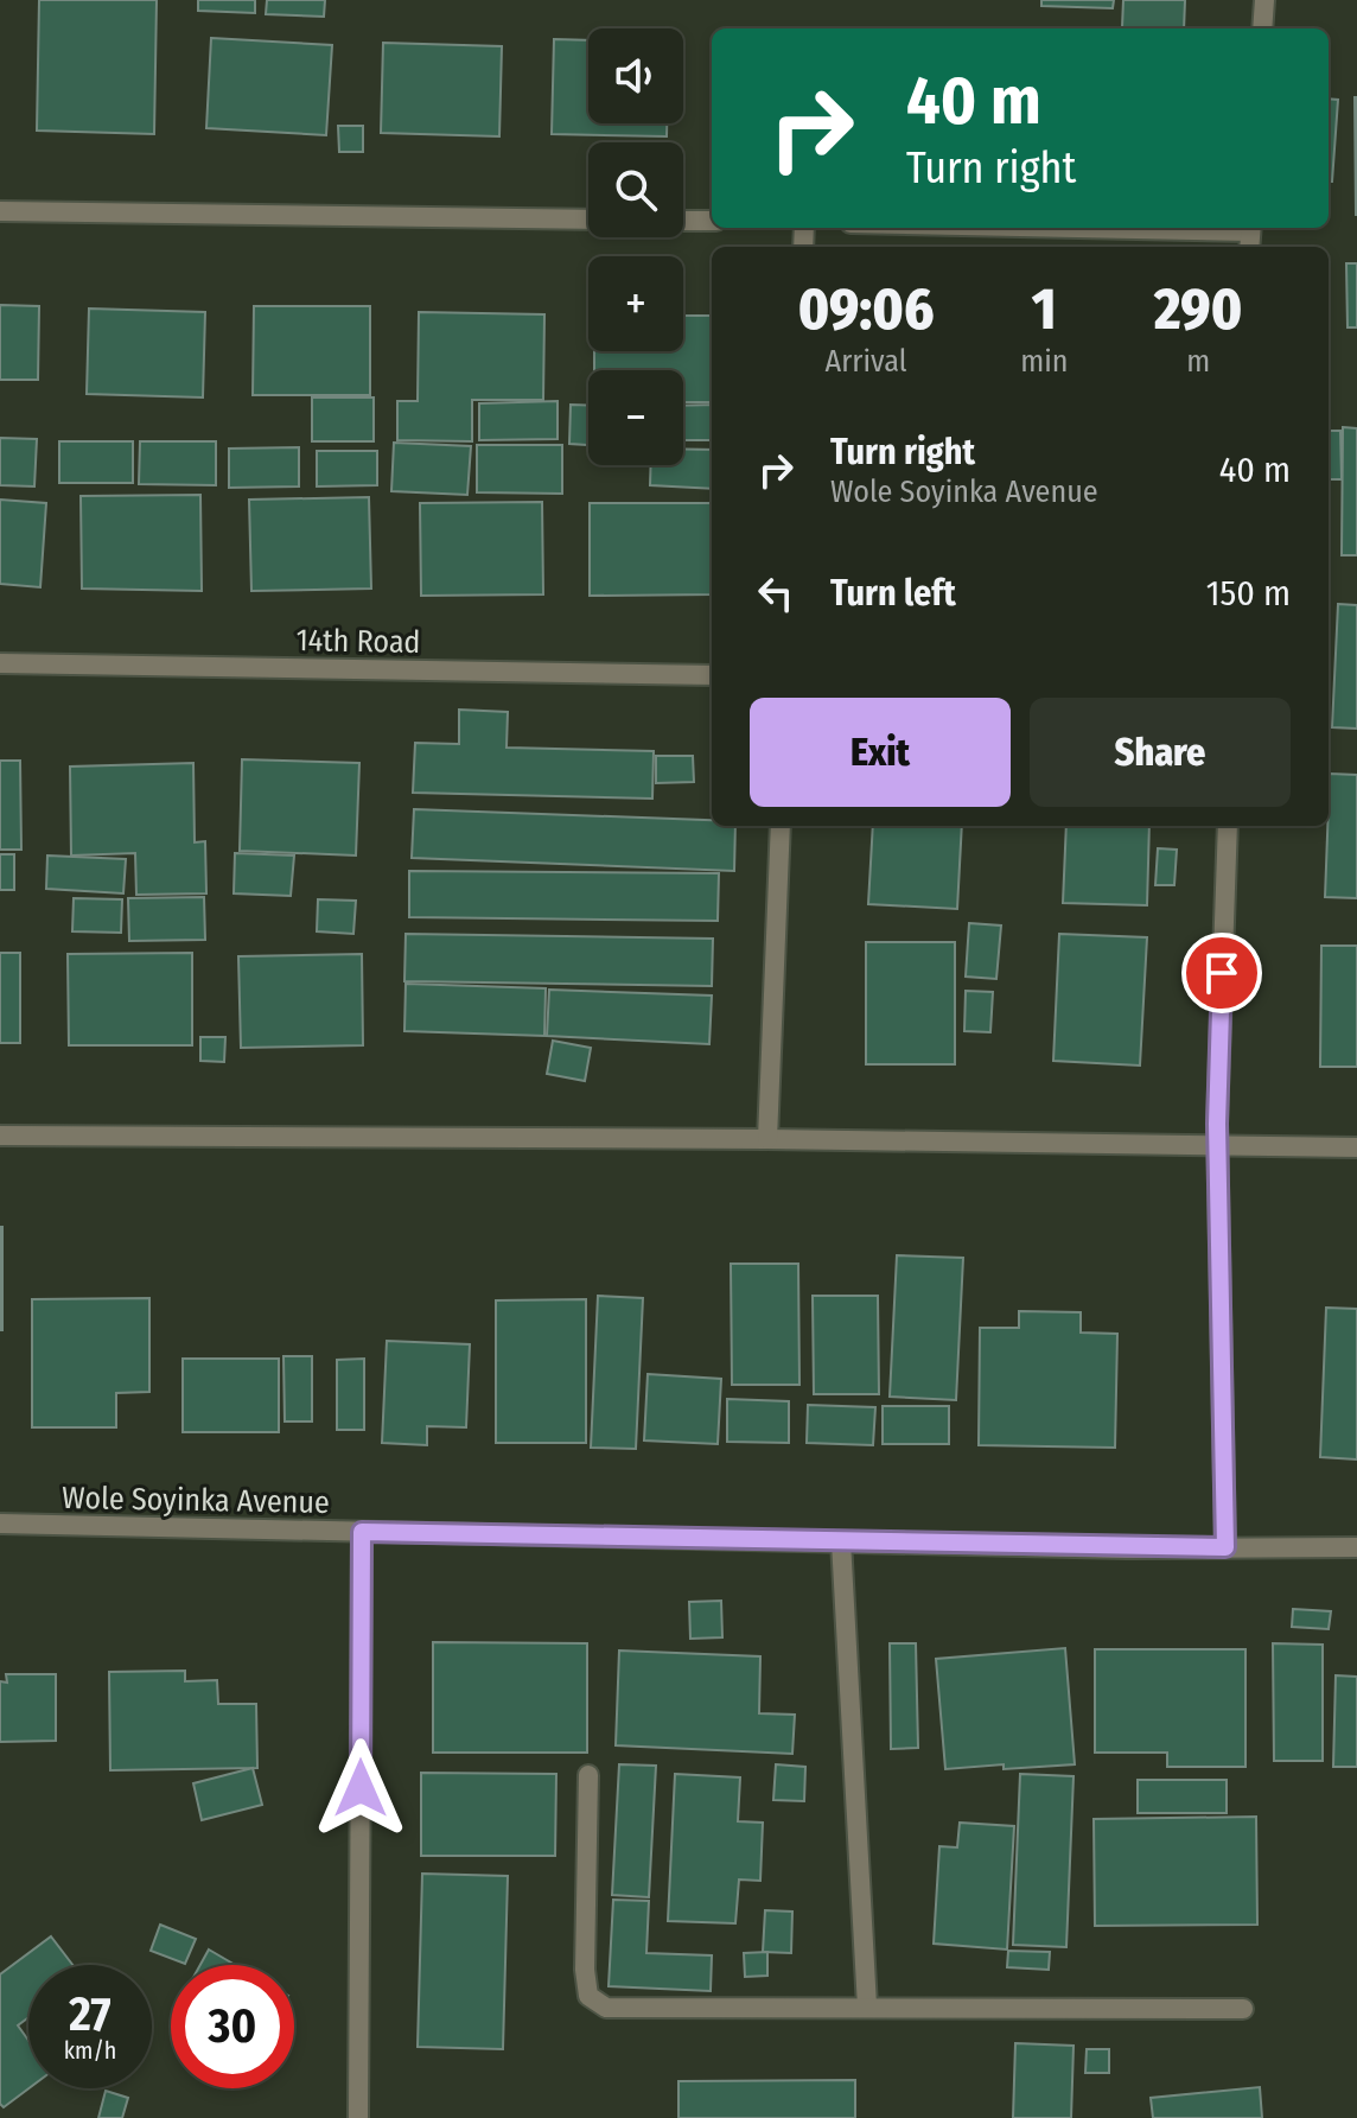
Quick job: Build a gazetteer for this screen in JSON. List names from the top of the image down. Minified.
{"streets":{"street":["14th Road","Wole Soyinka Avenue"]},"page":{"map_buttons":["+","−"],"turn":["40 m","Turn right"],"eta":["09:06","Arrival","1","min","290","m"],"list":[{"name":"Turn right","note":"Wole Soyinka Avenue","value":"40 m"},{"name":"Turn left","value":"150 m"}],"buttons":["Exit","Share"],"speed":"27 km/h","limit":"30"}}
